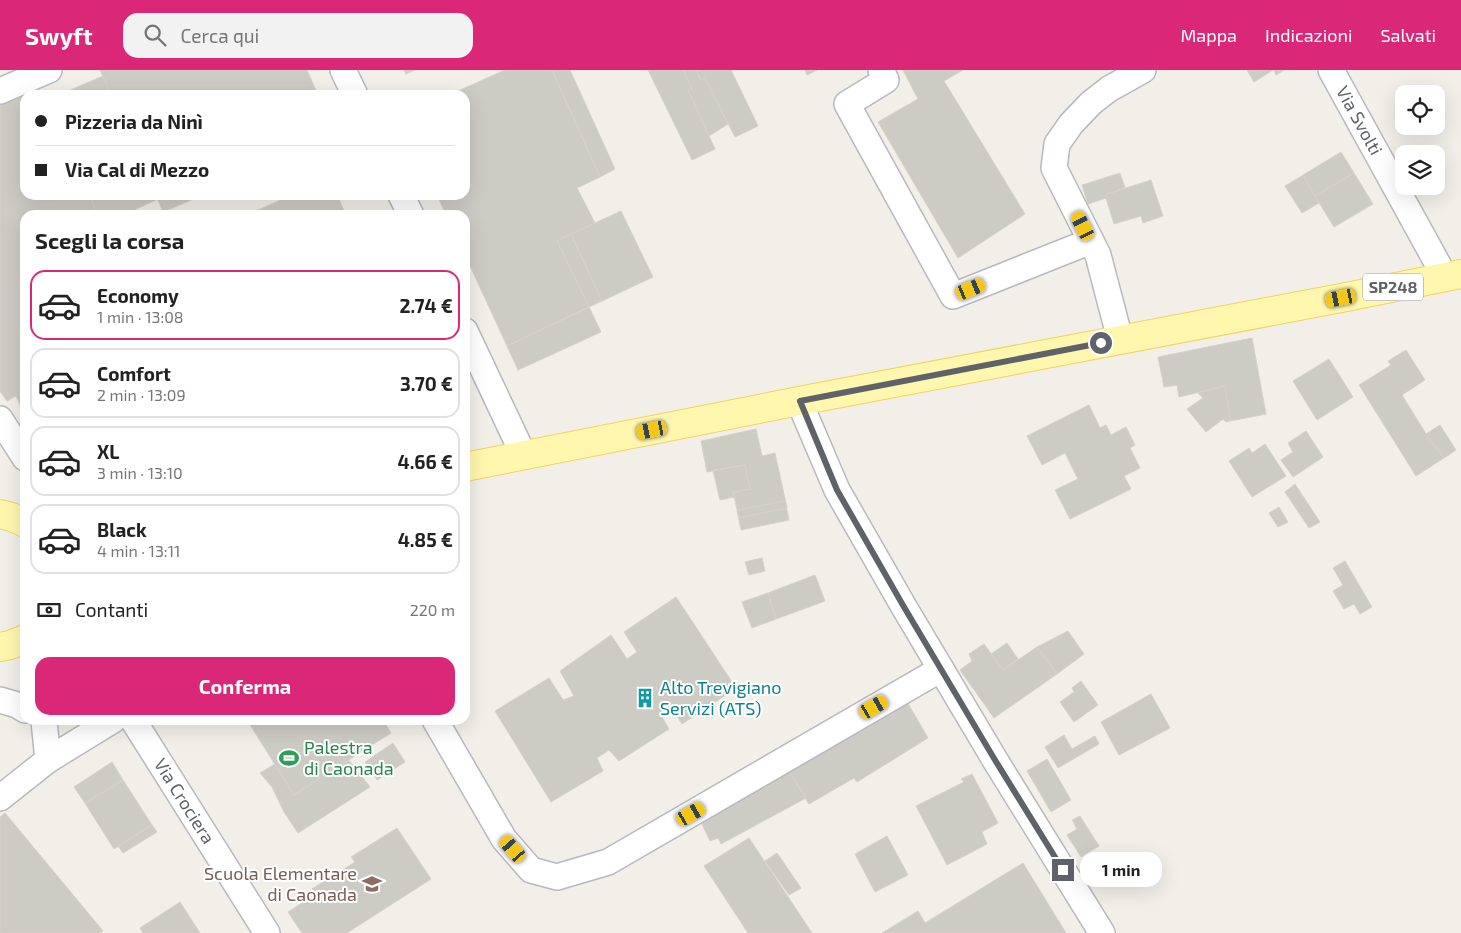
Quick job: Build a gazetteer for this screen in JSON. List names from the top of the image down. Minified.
{"streets":{"main road":["SP248"],"street":["Via Svolti","Via Crociera"]},"crossings":[["Via Svolti","SP248"]],"places":{"building":["Alto Trevigiano Servizi (ATS)"],"sports":["Palestra di Caonada"],"school or university":["Scuola Elementare di Caonada"]},"page":{"header":"Swyft","search":"Cerca qui","nav":["Mappa","Indicazioni","Salvati"],"banner":["Pizzeria da Ninì","Via Cal di Mezzo"],"heading":"Scegli la corsa","list":[{"name":"Economy","note":"1 min · 13:08","value":"2.74 €"},{"name":"Comfort","note":"2 min · 13:09","value":"3.70 €"},{"name":"XL","note":"3 min · 13:10","value":"4.66 €"},{"name":"Black","note":"4 min · 13:11","value":"4.85 €"}],"pay":["Contanti","220 m"],"buttons":"Conferma","bubble":"1 min"}}
